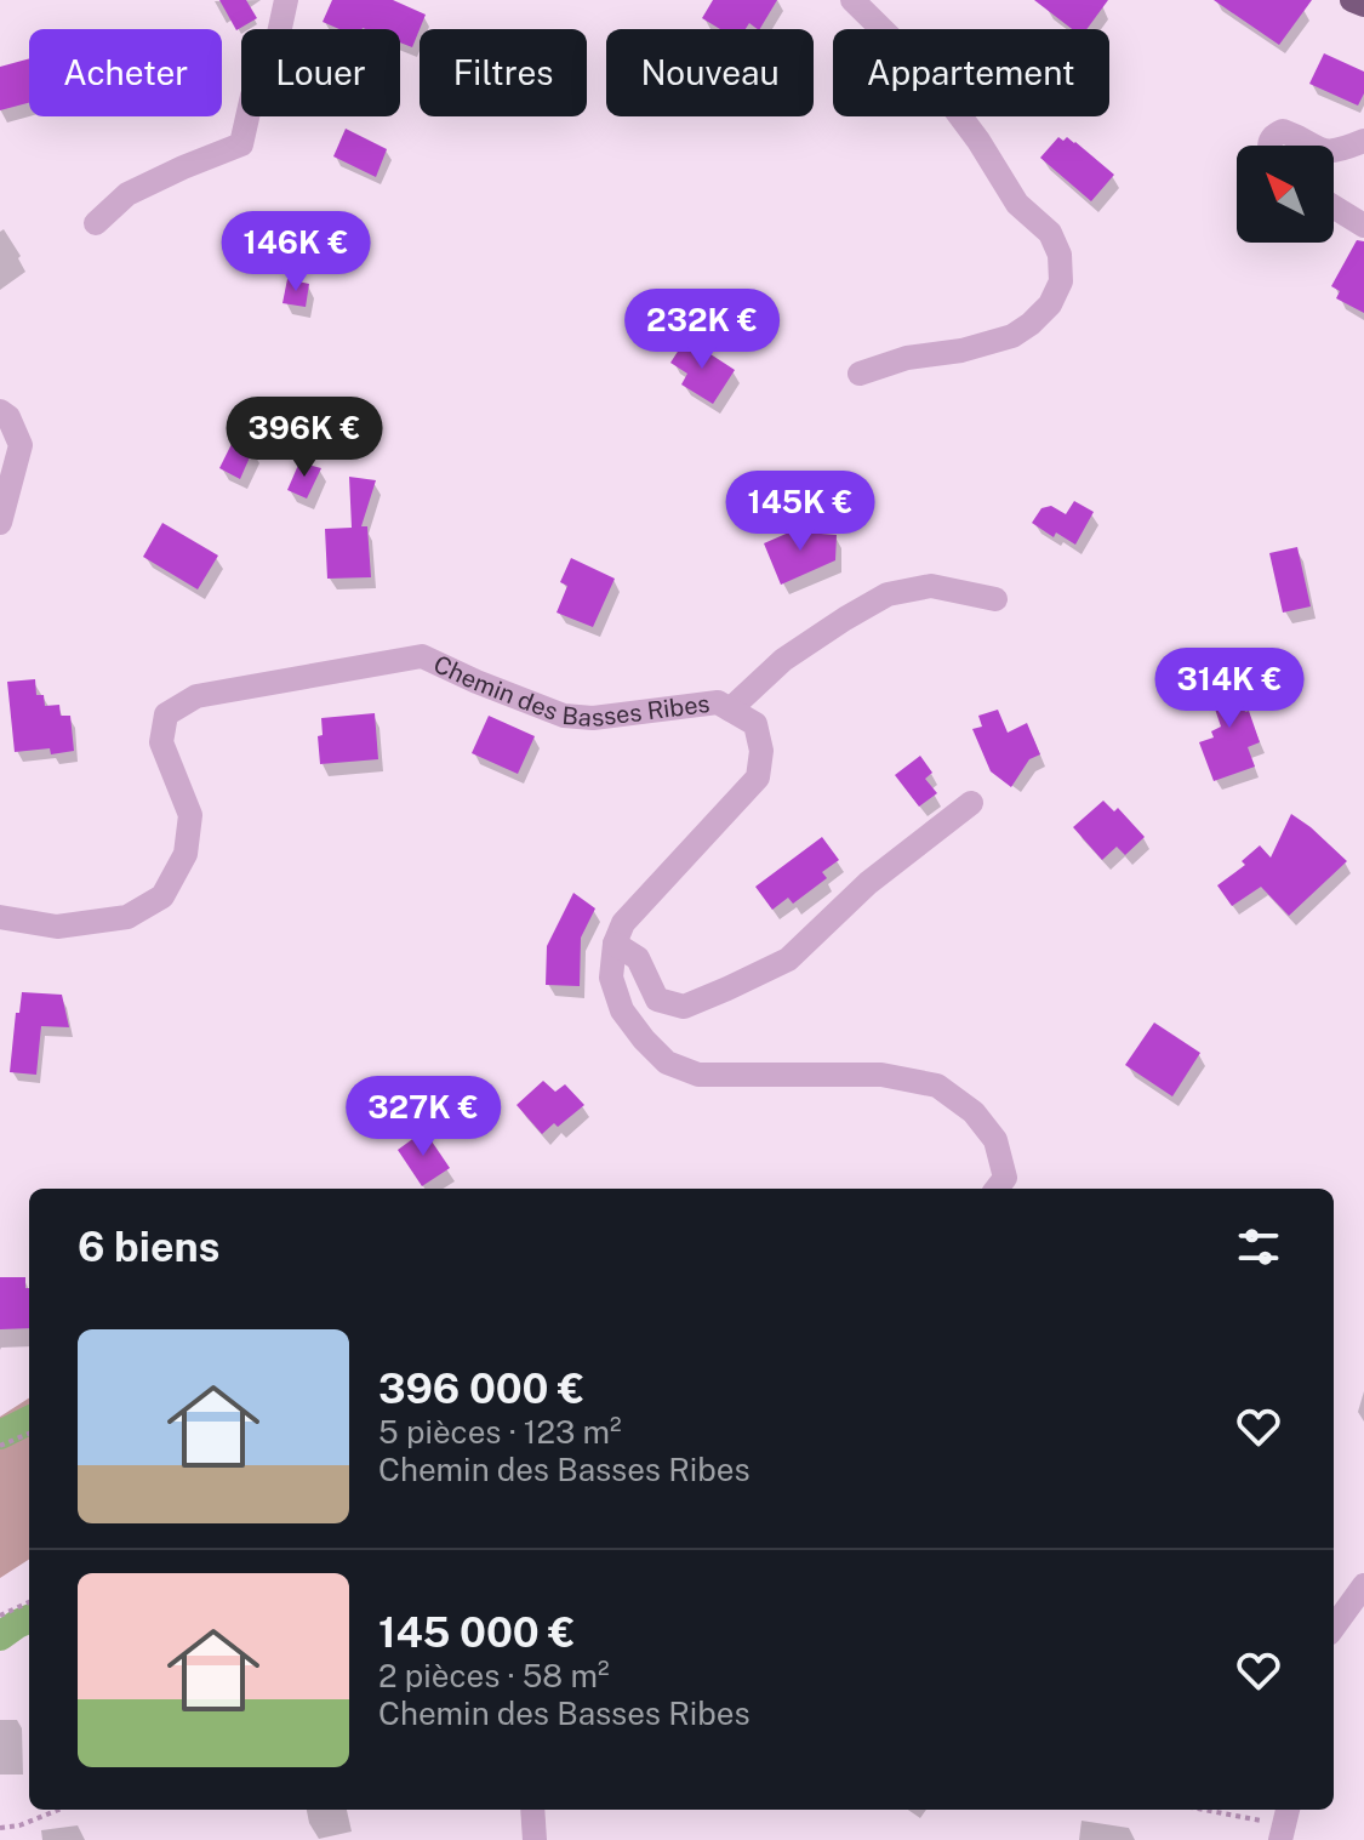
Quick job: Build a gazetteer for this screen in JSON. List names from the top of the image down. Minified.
{"streets":{"street":["Chemin des Basses Ribes"]},"north":"top left","page":{"chip":["Acheter","Louer","Filtres","Nouveau","Appartement"],"price":["146K €","232K €","396K €","145K €","314K €","327K €"],"heading":"6 biens","list":[{"name":"396 000 €","note":"5 pièces · 123 m² · Chemin des Basses Ribes"},{"name":"145 000 €","note":"2 pièces · 58 m² · Chemin des Basses Ribes"}]}}
